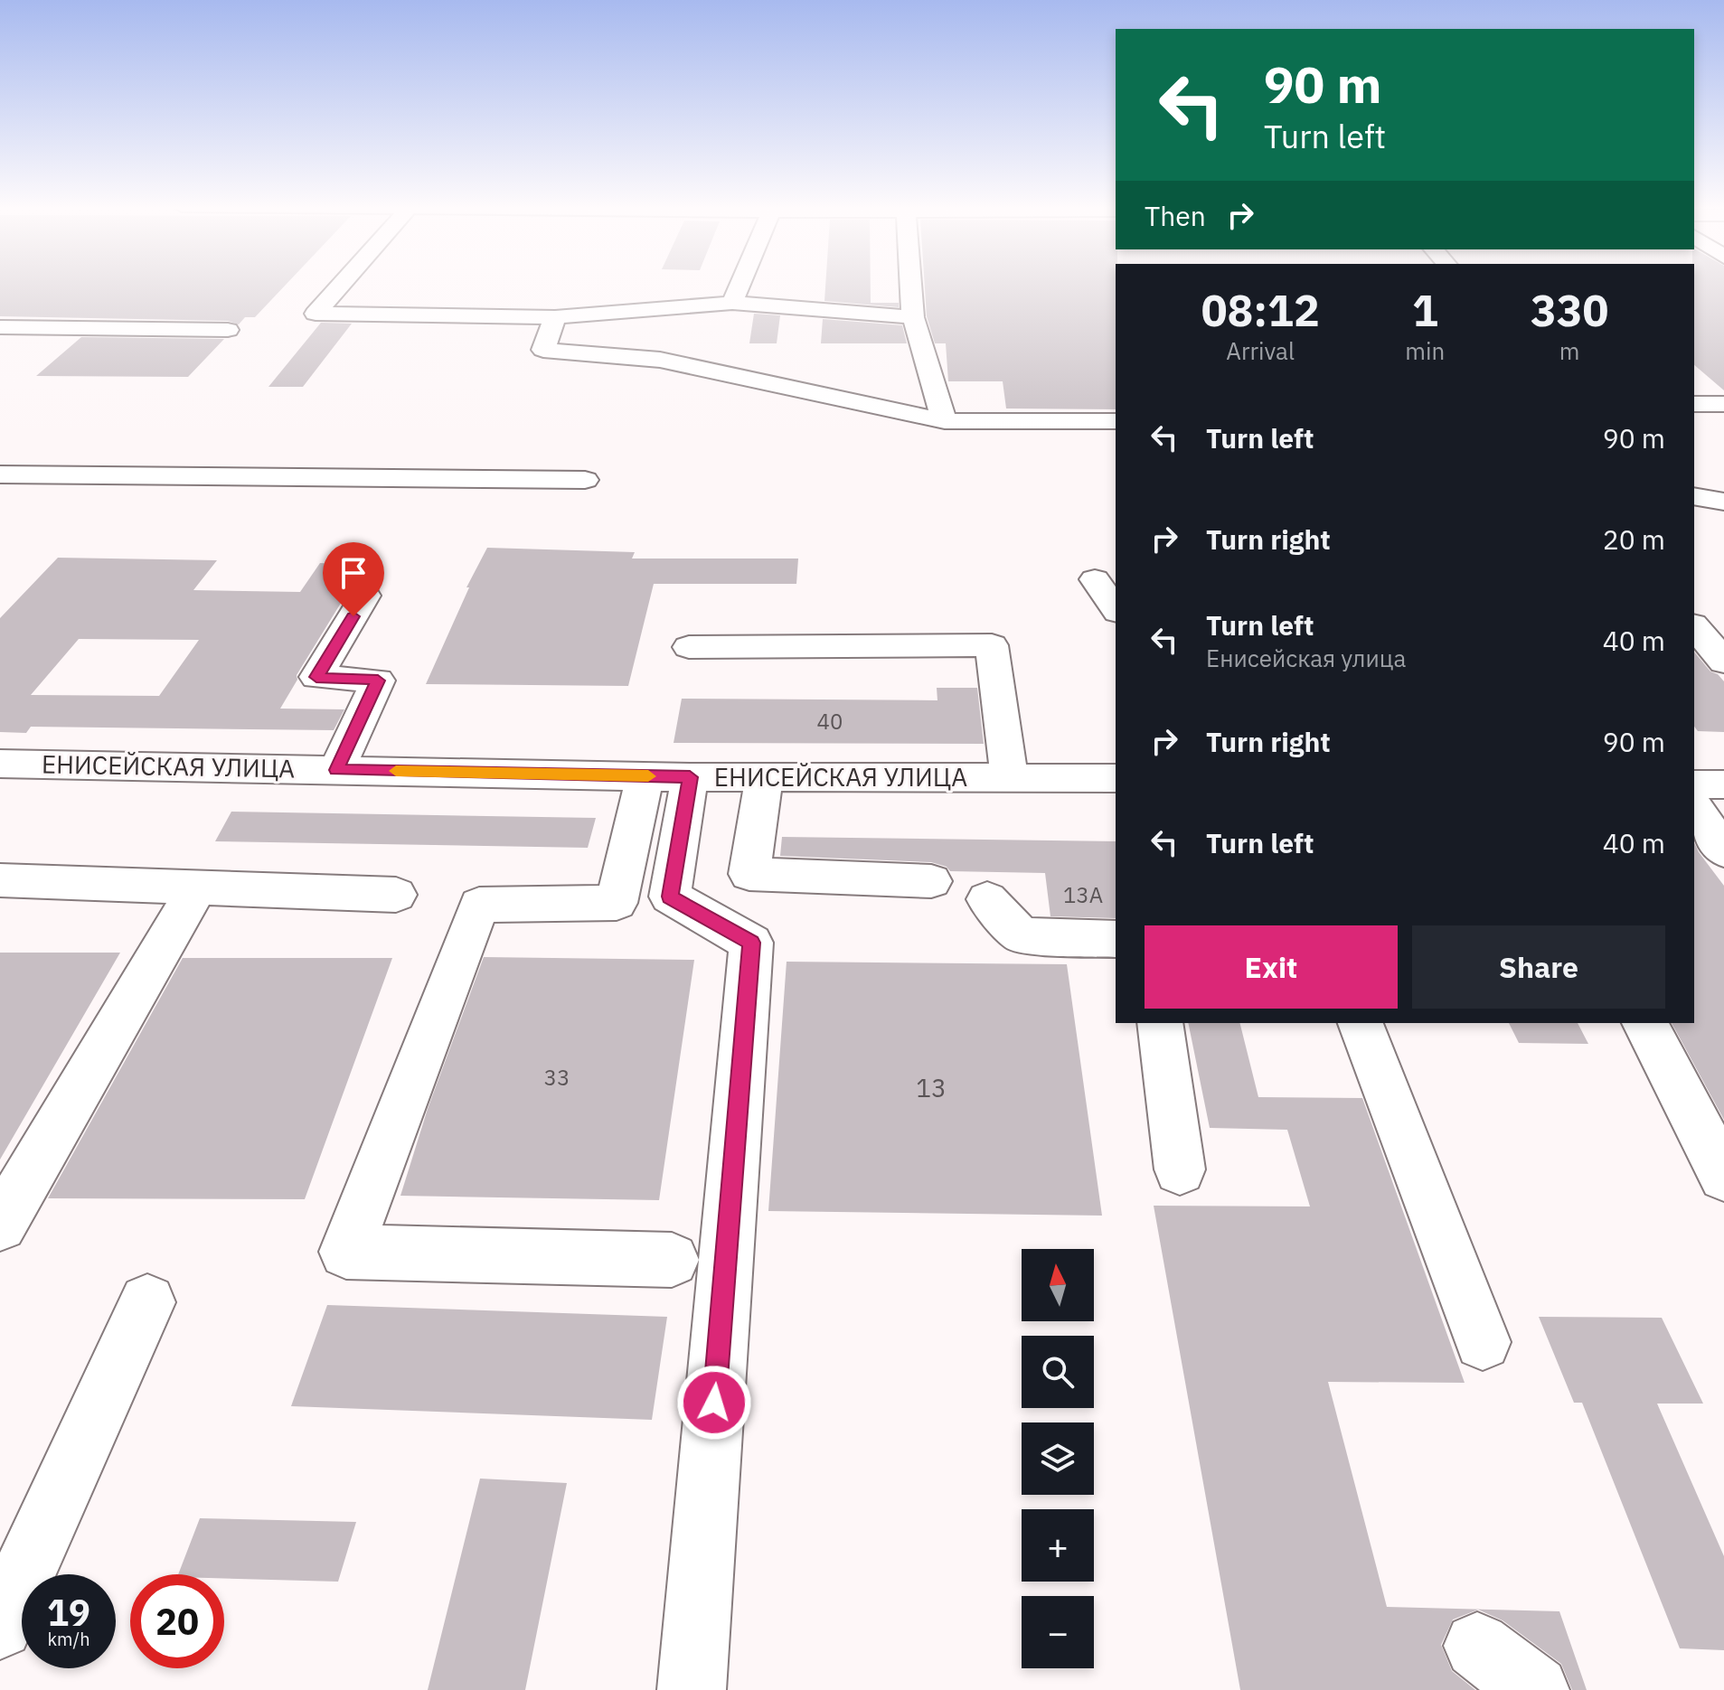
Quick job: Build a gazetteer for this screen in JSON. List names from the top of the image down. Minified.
{"streets":{"street":["ЕНИСЕЙСКАЯ УЛИЦА"]},"house_numbers":["40","13А","33","13"],"north":"top","page":{"turn":["90 m","Turn left"],"then":"Then","eta":["08:12","Arrival","1","min","330","m"],"list":[{"name":"Turn left","value":"90 m"},{"name":"Turn right","value":"20 m"},{"name":"Turn left","note":"Енисейская улица","value":"40 m"},{"name":"Turn right","value":"90 m"},{"name":"Turn left","value":"40 m"}],"buttons":["Exit","Share"],"map_buttons":["+","−"],"speed":"19 km/h","limit":"20"}}
